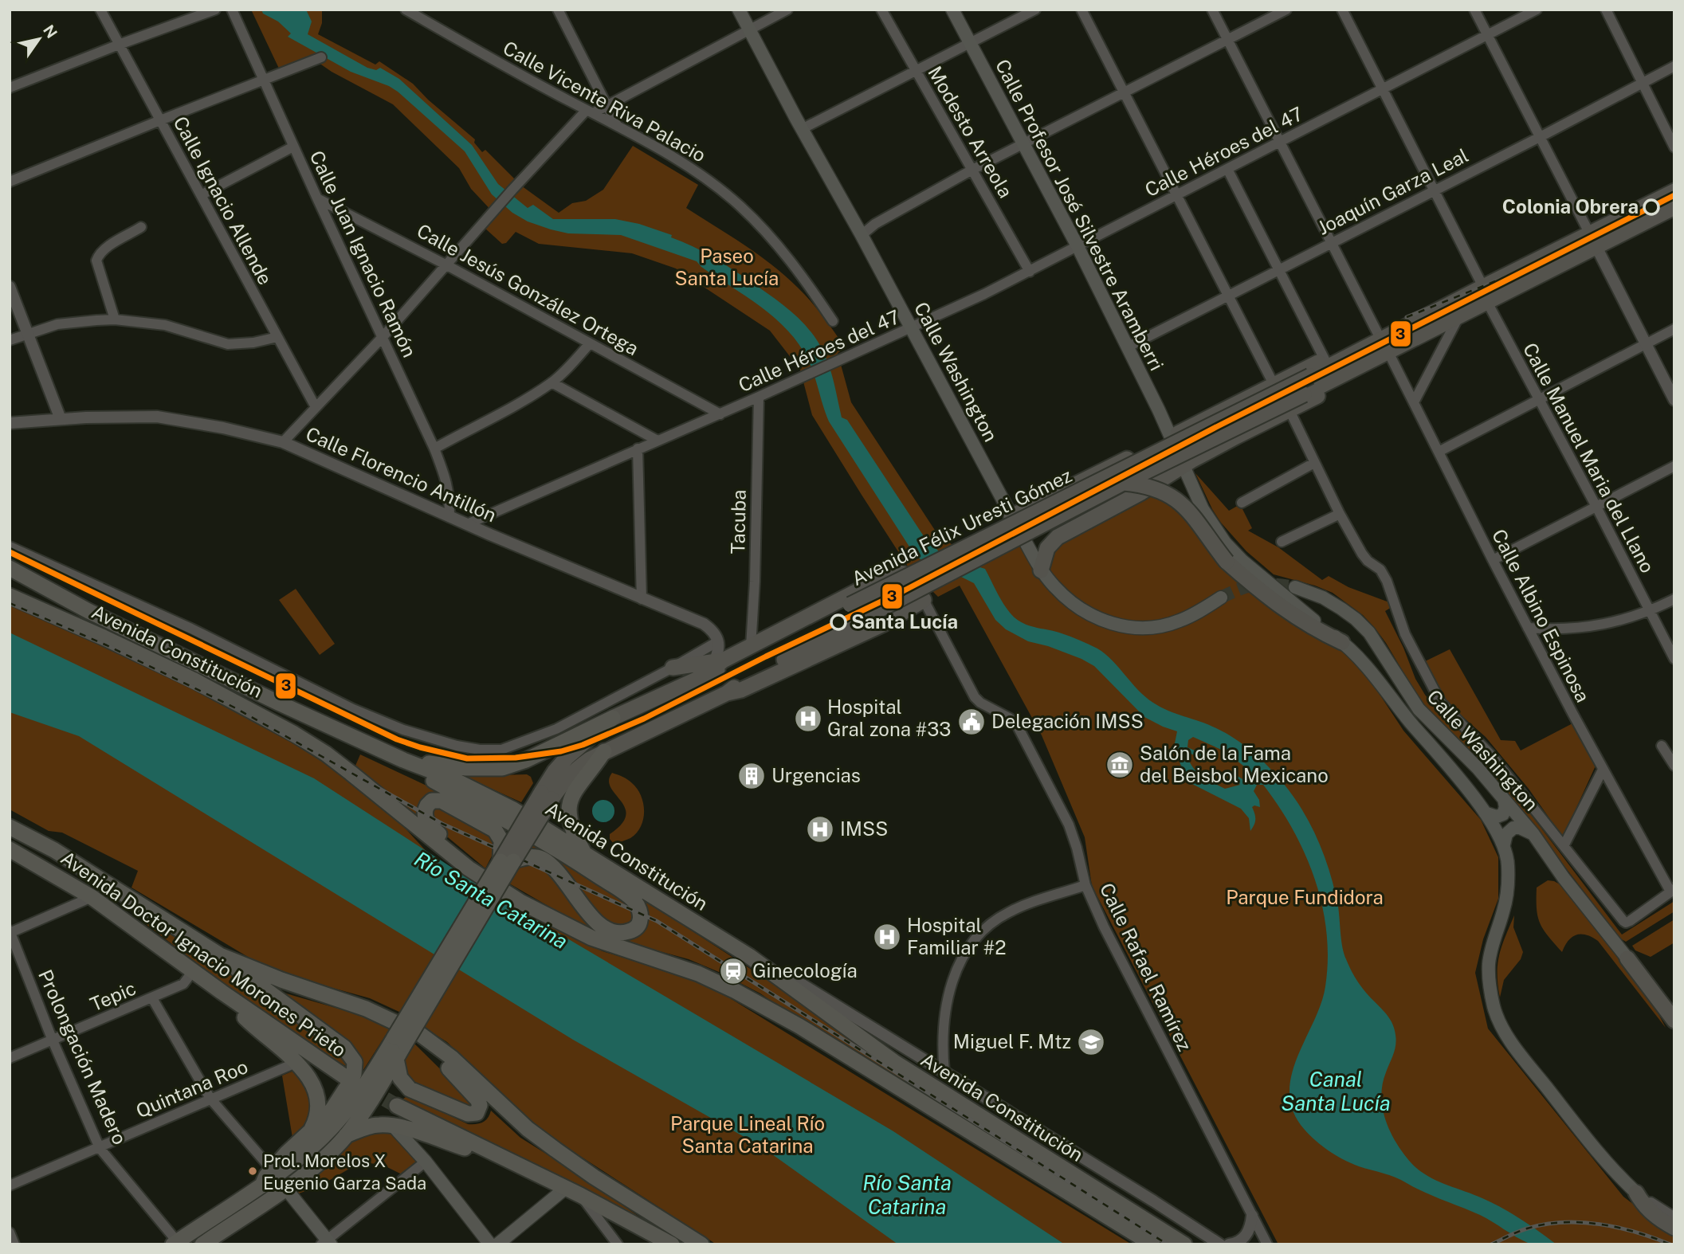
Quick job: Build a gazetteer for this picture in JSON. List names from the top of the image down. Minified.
{"streets":{"highway":["Avenida Félix Uresti Gómez","Avenida Constitución","Avenida Doctor Ignacio Morones Prieto"],"main road":["Calle Profesor José Silvestre Aramberri","Calle Washington"],"street":["Calle Vicente Riva Palacio","Modesto Arreola","Calle Héroes del 47","Joaquín Garza Leal","Calle Ignacio Allende","Calle Juan Ignacio Ramón","Calle Jesús González Ortega","Calle Manuel Maria del Llano","Calle Florencio Antillón","Tacuba","Calle Albino Espinosa","Calle Rafael Ramírez","Tepic","Prolongación Madero","Quintana Roo"]},"crossings":[["Modesto Arreola","Calle Héroes del 47"],["Calle Héroes del 47","Calle Profesor José Silvestre Aramberri"],["Calle Héroes del 47","Calle Jesús González Ortega"],["Calle Héroes del 47","Calle Washington"],["Calle Héroes del 47","Calle Florencio Antillón"],["Calle Héroes del 47","Tacuba"],["Calle Héroes del 47","Calle Albino Espinosa"],["Joaquín Garza Leal","Calle Profesor José Silvestre Aramberri"],["Joaquín Garza Leal","Calle Albino Espinosa"],["Calle Juan Ignacio Ramón","Calle Jesús González Ortega"],["Calle Juan Ignacio Ramón","Calle Florencio Antillón"],["Calle Manuel Maria del Llano","Avenida Félix Uresti Gómez"],["Avenida Félix Uresti Gómez","Calle Albino Espinosa"],["Avenida Doctor Ignacio Morones Prieto","Tepic"],["Tepic","Prolongación Madero"],["Prolongación Madero","Quintana Roo"]],"water":["Río Santa Catarina","Canal Santa Lucía"],"parks":["Paseo Santa Lucía","Parque Fundidora","Parque Lineal Río Santa Catarina"],"places":{"other":["Colonia Obrera","Santa Lucía","Prol. Morelos X Eugenio Garza Sada"],"hospital":["Hospital Gral zona #33","IMSS","Hospital Familiar #2"],"public building":["Delegación IMSS"],"museum":["Salón de la Fama del Beisbol Mexicano"],"building":["Urgencias"],"station":["Ginecología"],"school or university":["Miguel F. Mtz"]},"lines":["transit line 3"],"north":"top right"}
